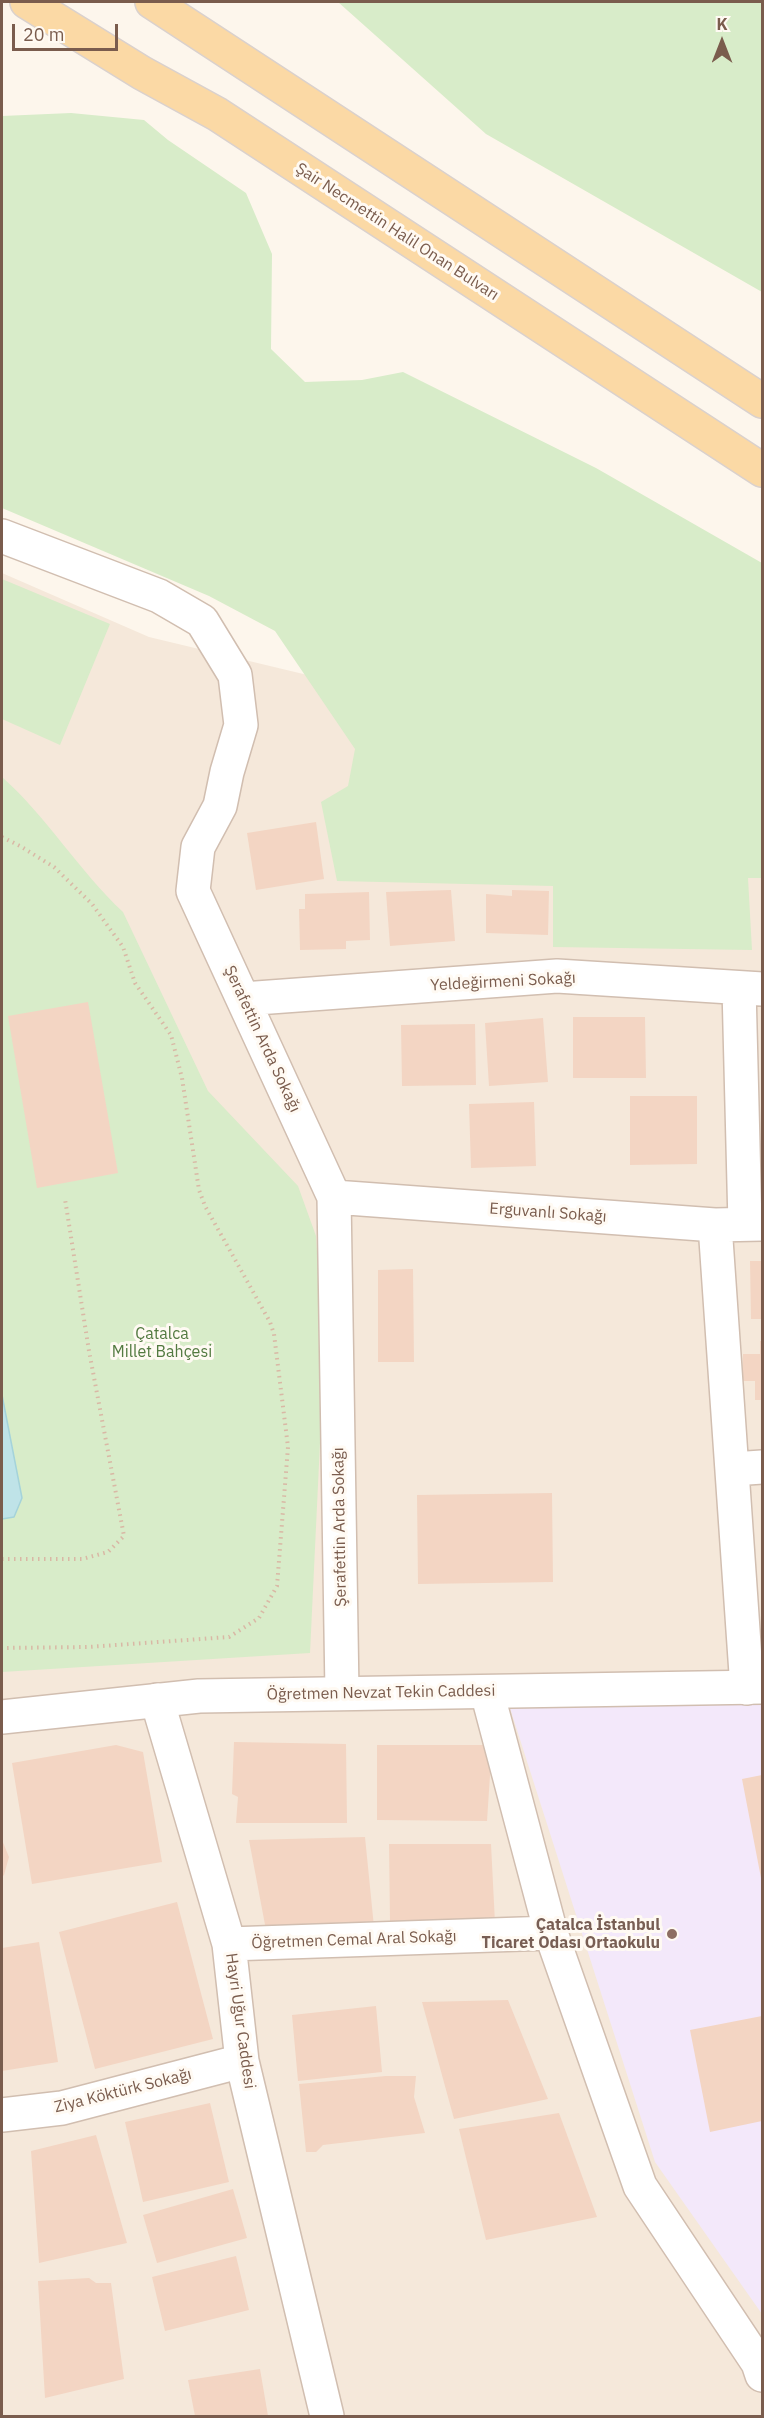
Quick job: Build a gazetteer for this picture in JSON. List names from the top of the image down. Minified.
{"streets":{"main road":["Şair Necmettin Halil Onan Bulvarı"],"street":["Yeldeğirmeni Sokağı","Şerafettin Arda Sokağı","Erguvanlı Sokağı","Öğretmen Nevzat Tekin Caddesi","Öğretmen Cemal Aral Sokağı","Hayri Uğur Caddesi","Ziya Köktürk Sokağı"]},"crossings":[["Yeldeğirmeni Sokağı","Şerafettin Arda Sokağı"],["Şerafettin Arda Sokağı","Erguvanlı Sokağı"],["Şerafettin Arda Sokağı","Öğretmen Nevzat Tekin Caddesi"],["Öğretmen Nevzat Tekin Caddesi","Hayri Uğur Caddesi"],["Öğretmen Cemal Aral Sokağı","Hayri Uğur Caddesi"],["Hayri Uğur Caddesi","Ziya Köktürk Sokağı"]],"parks":["Çatalca Millet Bahçesi"],"places":["Çatalca İstanbul Ticaret Odası Ortaokulu"],"scale_bar":"20 m","north":"top"}
